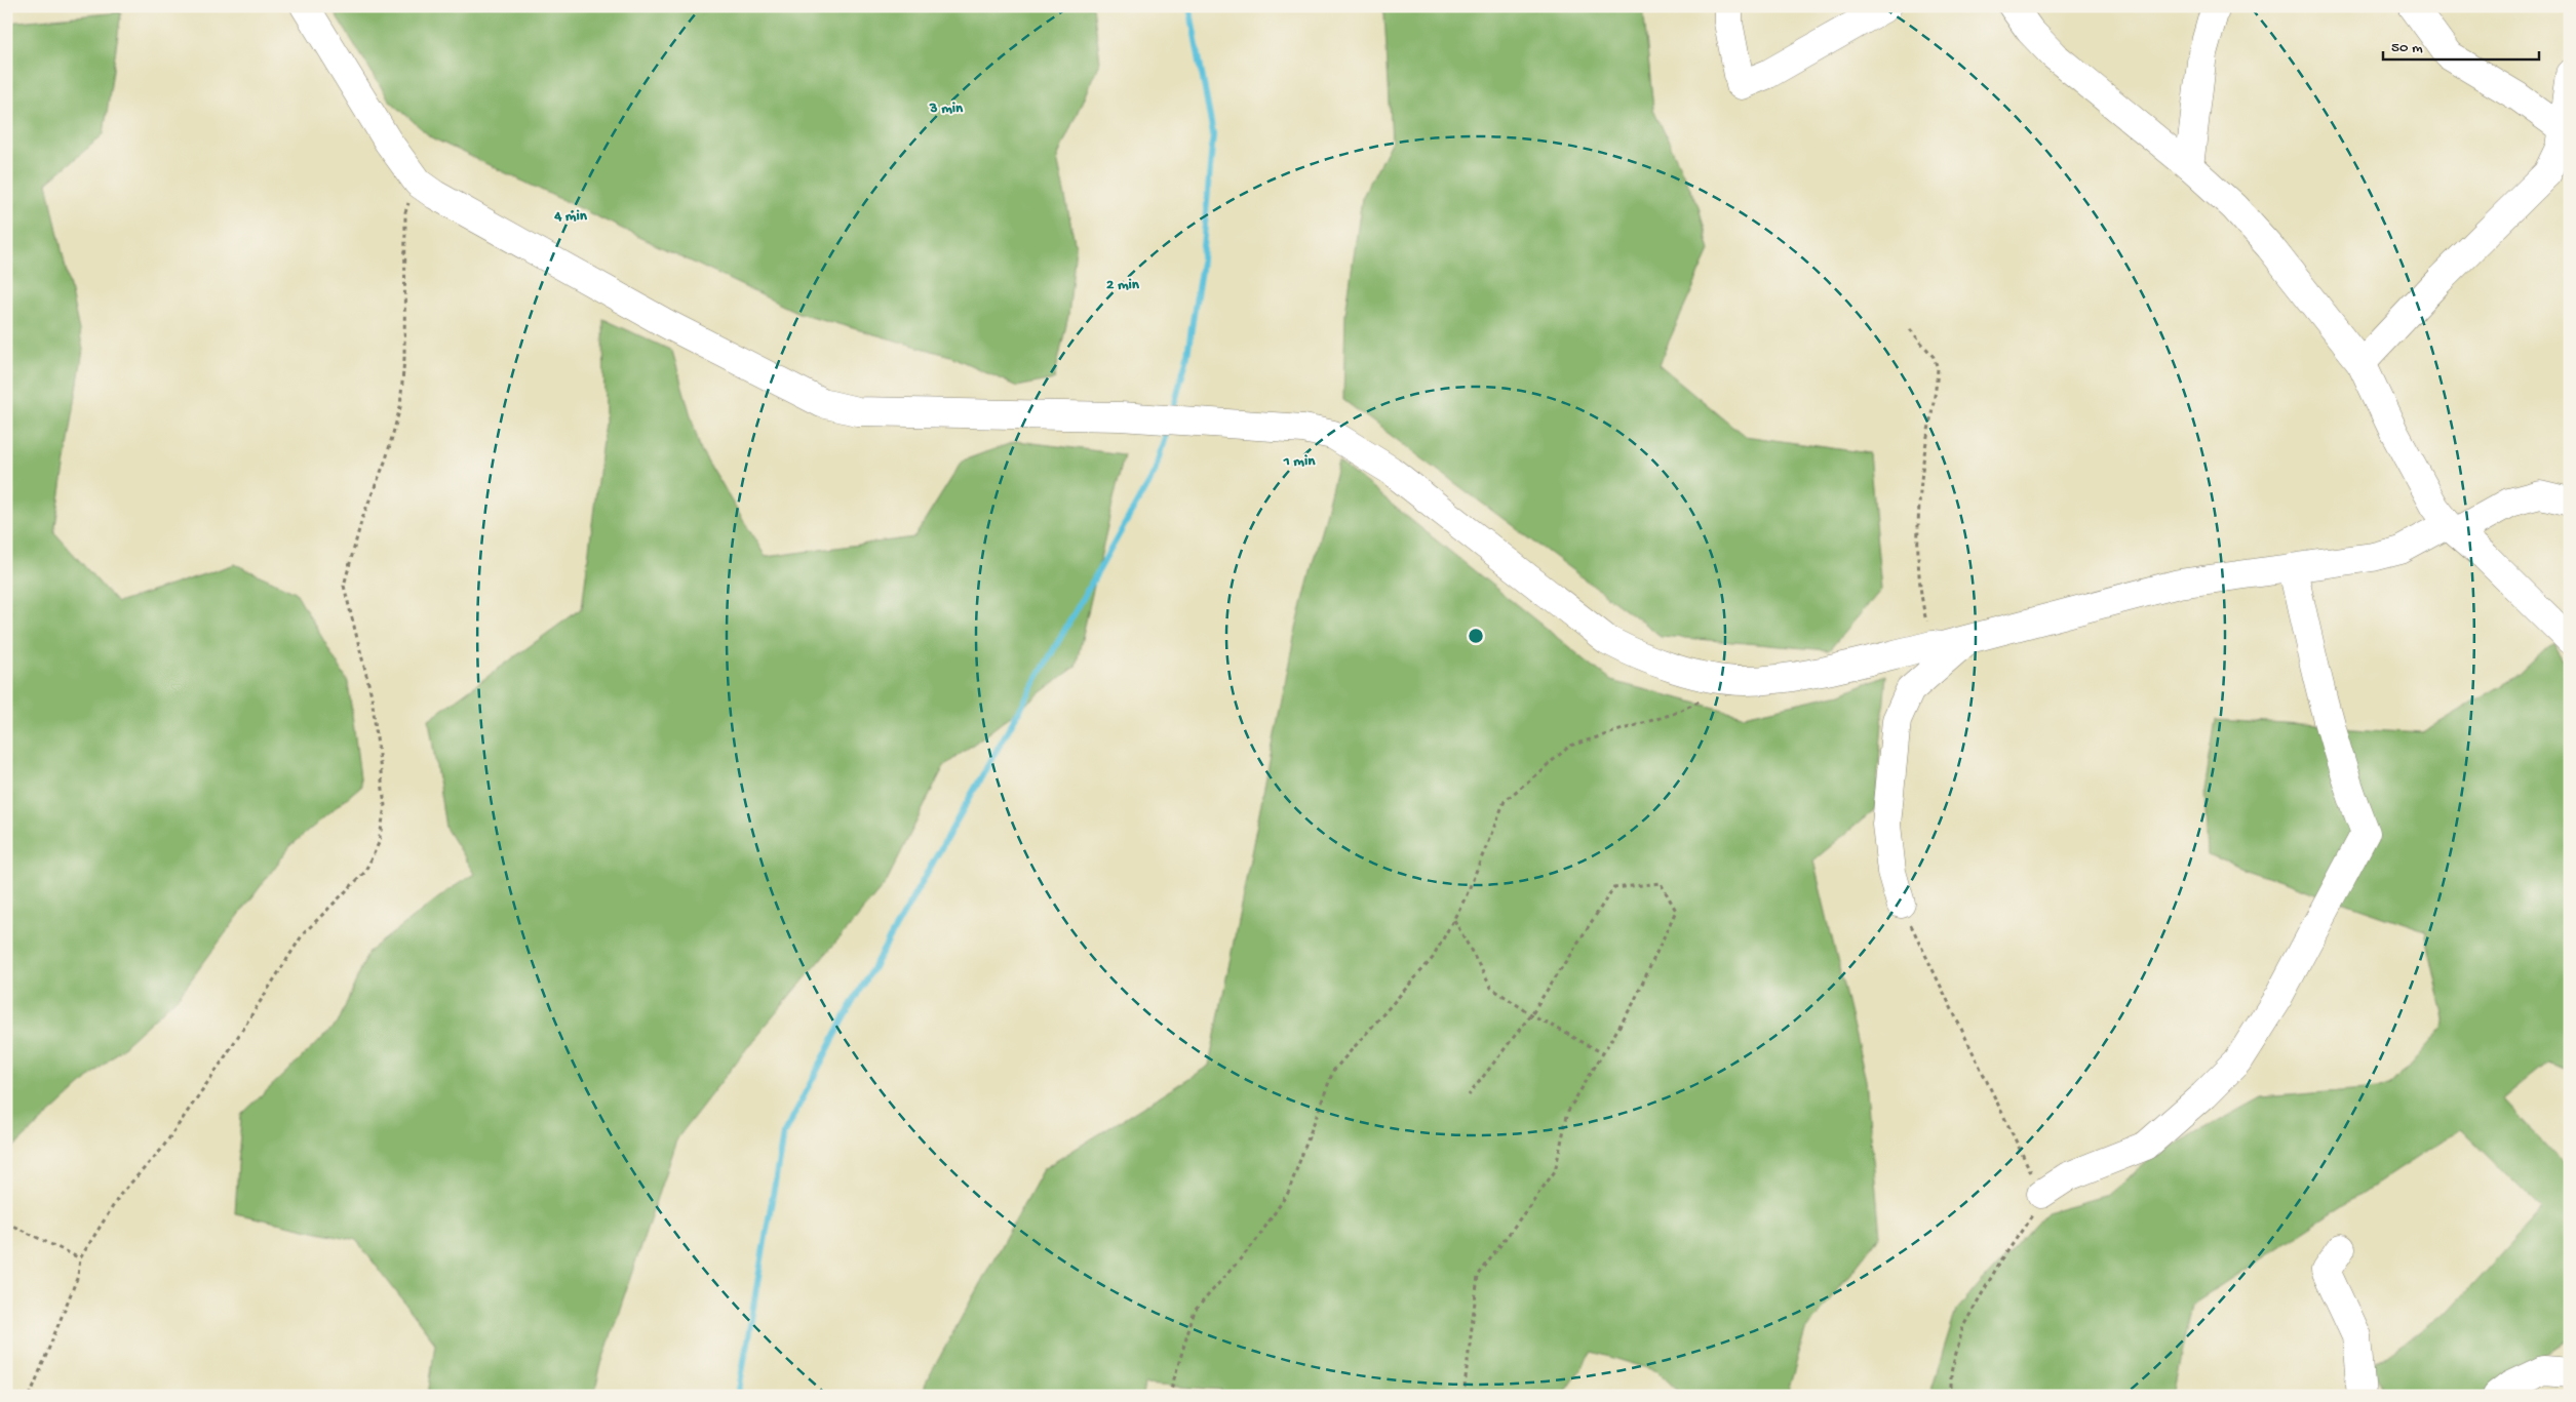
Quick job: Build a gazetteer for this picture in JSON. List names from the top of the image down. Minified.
{"scale_bar":"50 m","rings":["3 min","4 min","2 min","1 min"]}
